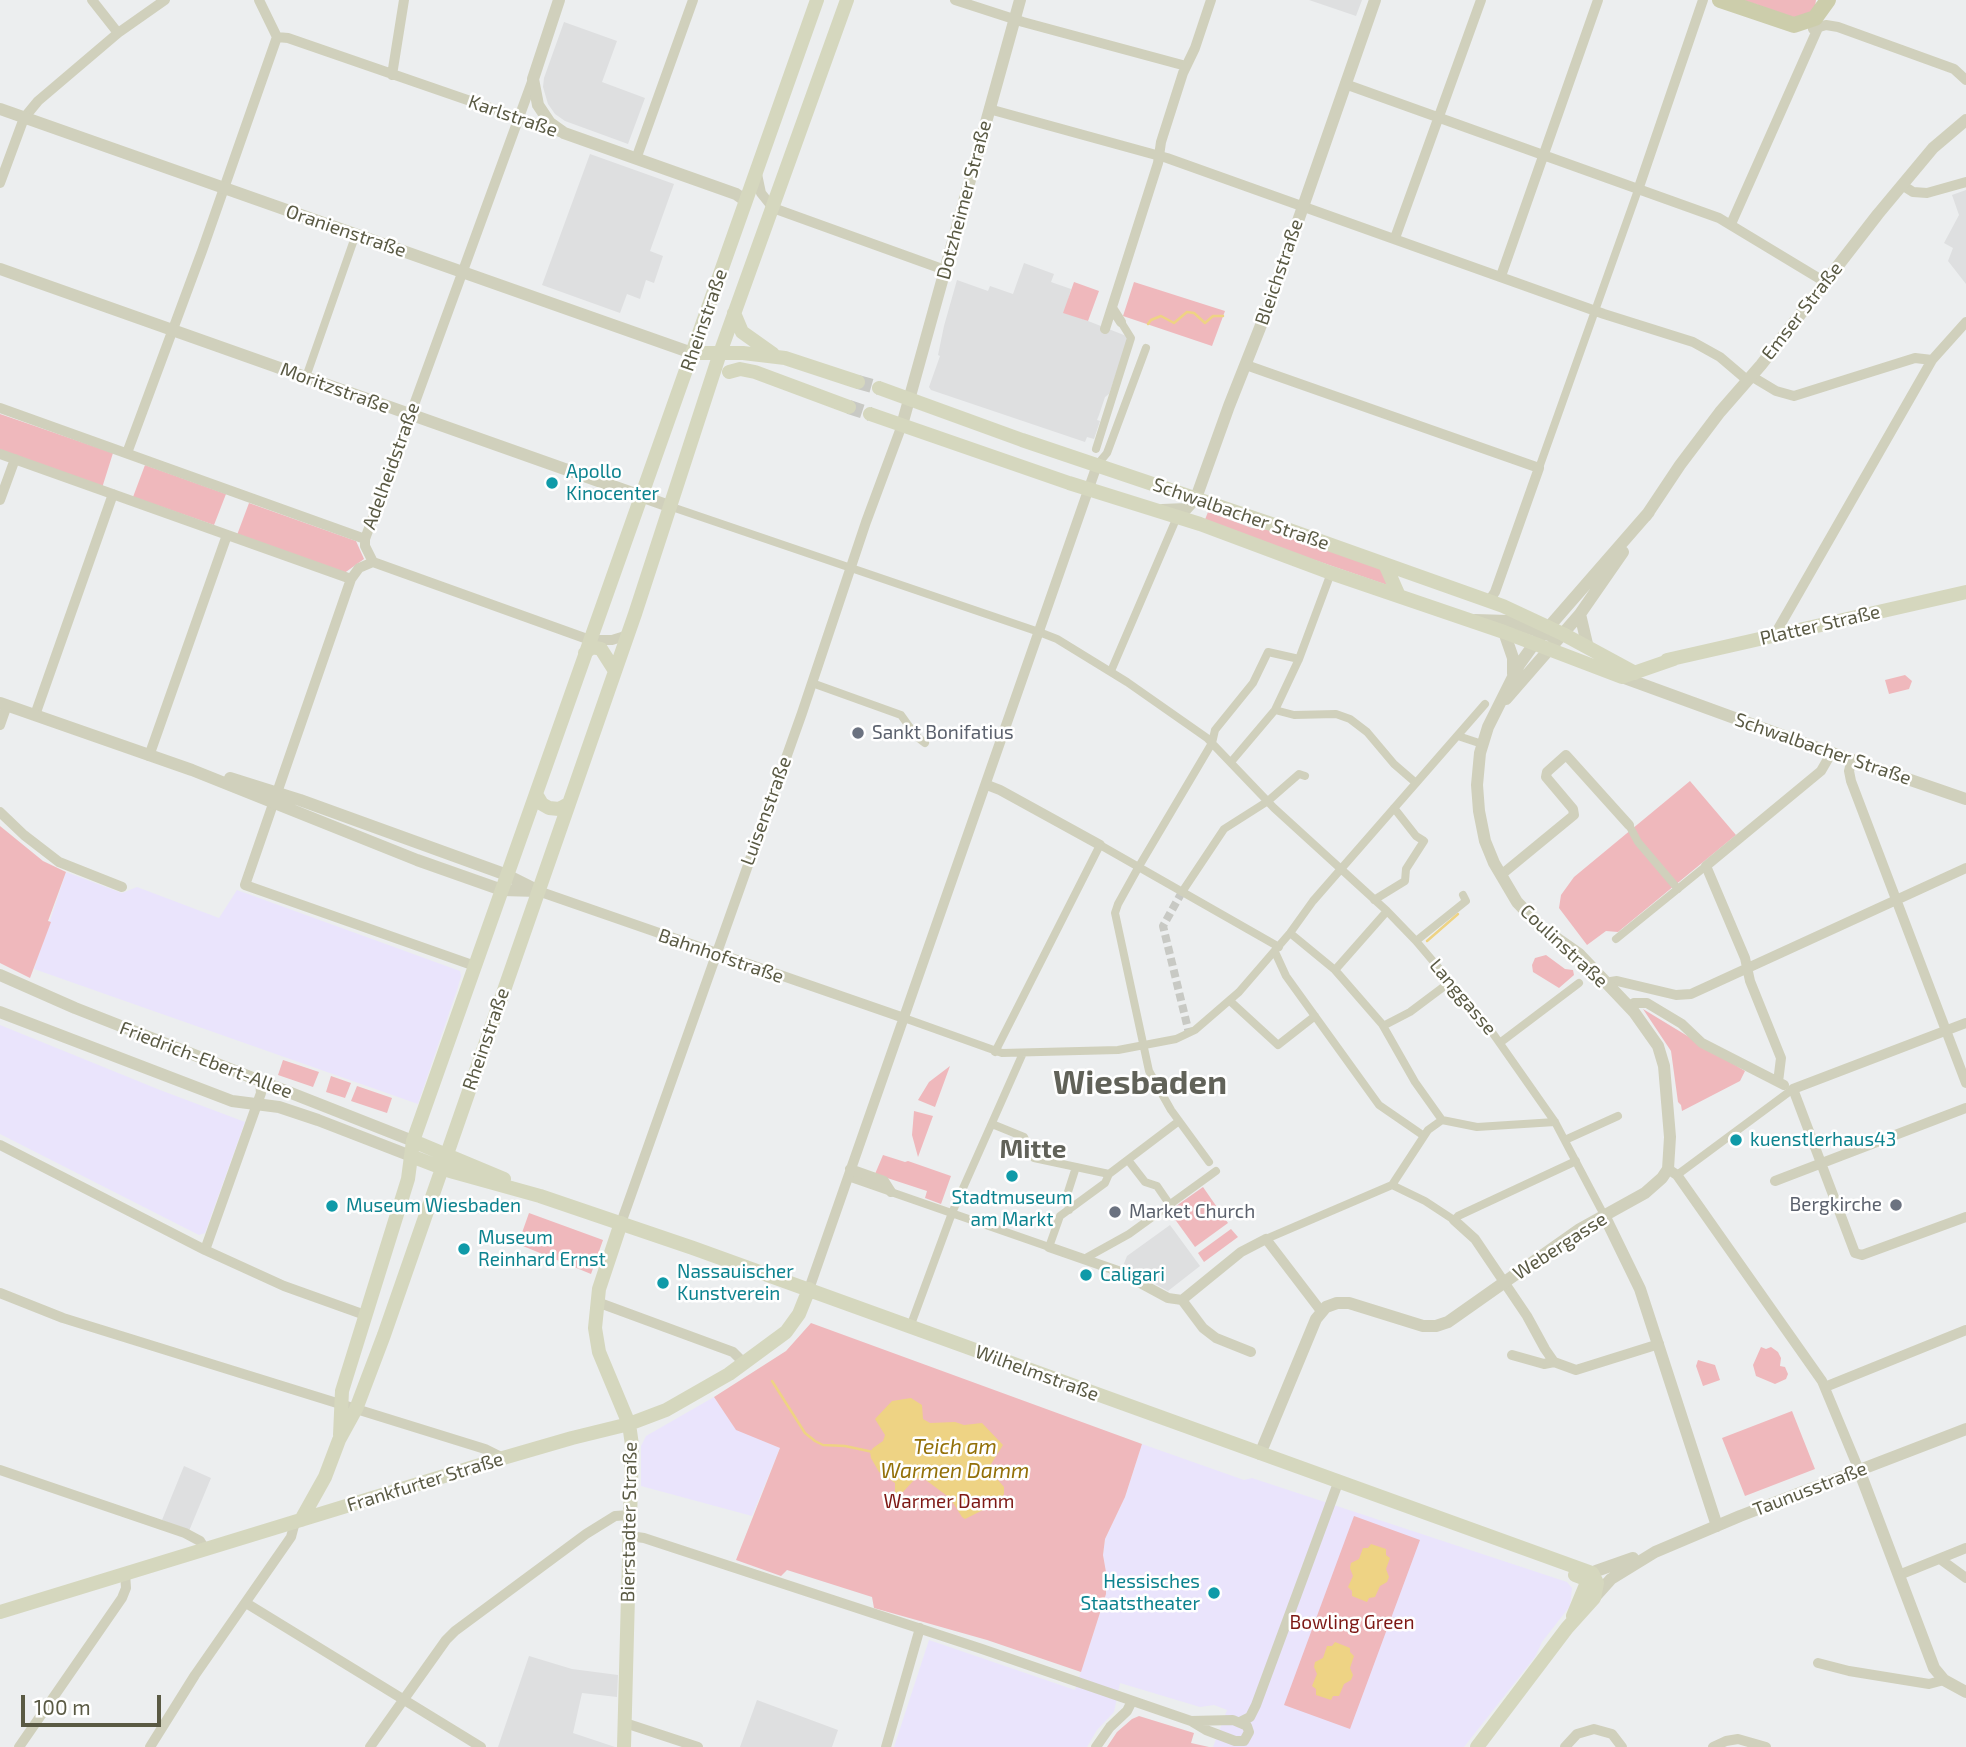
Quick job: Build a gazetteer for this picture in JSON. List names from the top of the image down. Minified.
{"streets":{"main road":["Rheinstraße","Schwalbacher Straße","Platter Straße","Wilhelmstraße","Frankfurter Straße","Bierstadter Straße"],"street":["Karlstraße","Dotzheimer Straße","Oranienstraße","Bleichstraße","Emser Straße","Moritzstraße","Adelheidstraße","Luisenstraße","Coulinstraße","Bahnhofstraße","Langgasse","Friedrich-Ebert-Allee","Webergasse","Taunusstraße"]},"crossings":[["Karlstraße","Rheinstraße"],["Karlstraße","Adelheidstraße"],["Dotzheimer Straße","Schwalbacher Straße"],["Dotzheimer Straße","Luisenstraße"],["Oranienstraße","Rheinstraße"],["Oranienstraße","Adelheidstraße"],["Bleichstraße","Schwalbacher Straße"],["Emser Straße","Schwalbacher Straße"],["Emser Straße","Coulinstraße"],["Rheinstraße","Moritzstraße"],["Rheinstraße","Bahnhofstraße"],["Rheinstraße","Langgasse"],["Rheinstraße","Friedrich-Ebert-Allee"],["Rheinstraße","Wilhelmstraße"],["Moritzstraße","Adelheidstraße"],["Moritzstraße","Langgasse"],["Schwalbacher Straße","Platter Straße"],["Schwalbacher Straße","Luisenstraße"],["Schwalbacher Straße","Coulinstraße"],["Luisenstraße","Bahnhofstraße"],["Luisenstraße","Langgasse"],["Luisenstraße","Wilhelmstraße"],["Luisenstraße","Bierstadter Straße"],["Coulinstraße","Webergasse"],["Langgasse","Webergasse"],["Langgasse","Taunusstraße"],["Friedrich-Ebert-Allee","Wilhelmstraße"],["Wilhelmstraße","Frankfurter Straße"],["Wilhelmstraße","Taunusstraße"],["Wilhelmstraße","Bierstadter Straße"],["Frankfurter Straße","Bierstadter Straße"]],"districts":["Wiesbaden","Mitte"],"water":["Teich am Warmen Damm"],"parks":["Warmer Damm","Bowling Green"],"places":["Apollo Kinocenter","Sankt Bonifatius","kuenstlerhaus43","Stadtmuseum am Markt","Bergkirche","Museum Wiesbaden","Market Church","Museum Reinhard Ernst","Caligari","Nassauischer Kunstverein","Hessisches Staatstheater"],"scale_bar":"100 m"}
